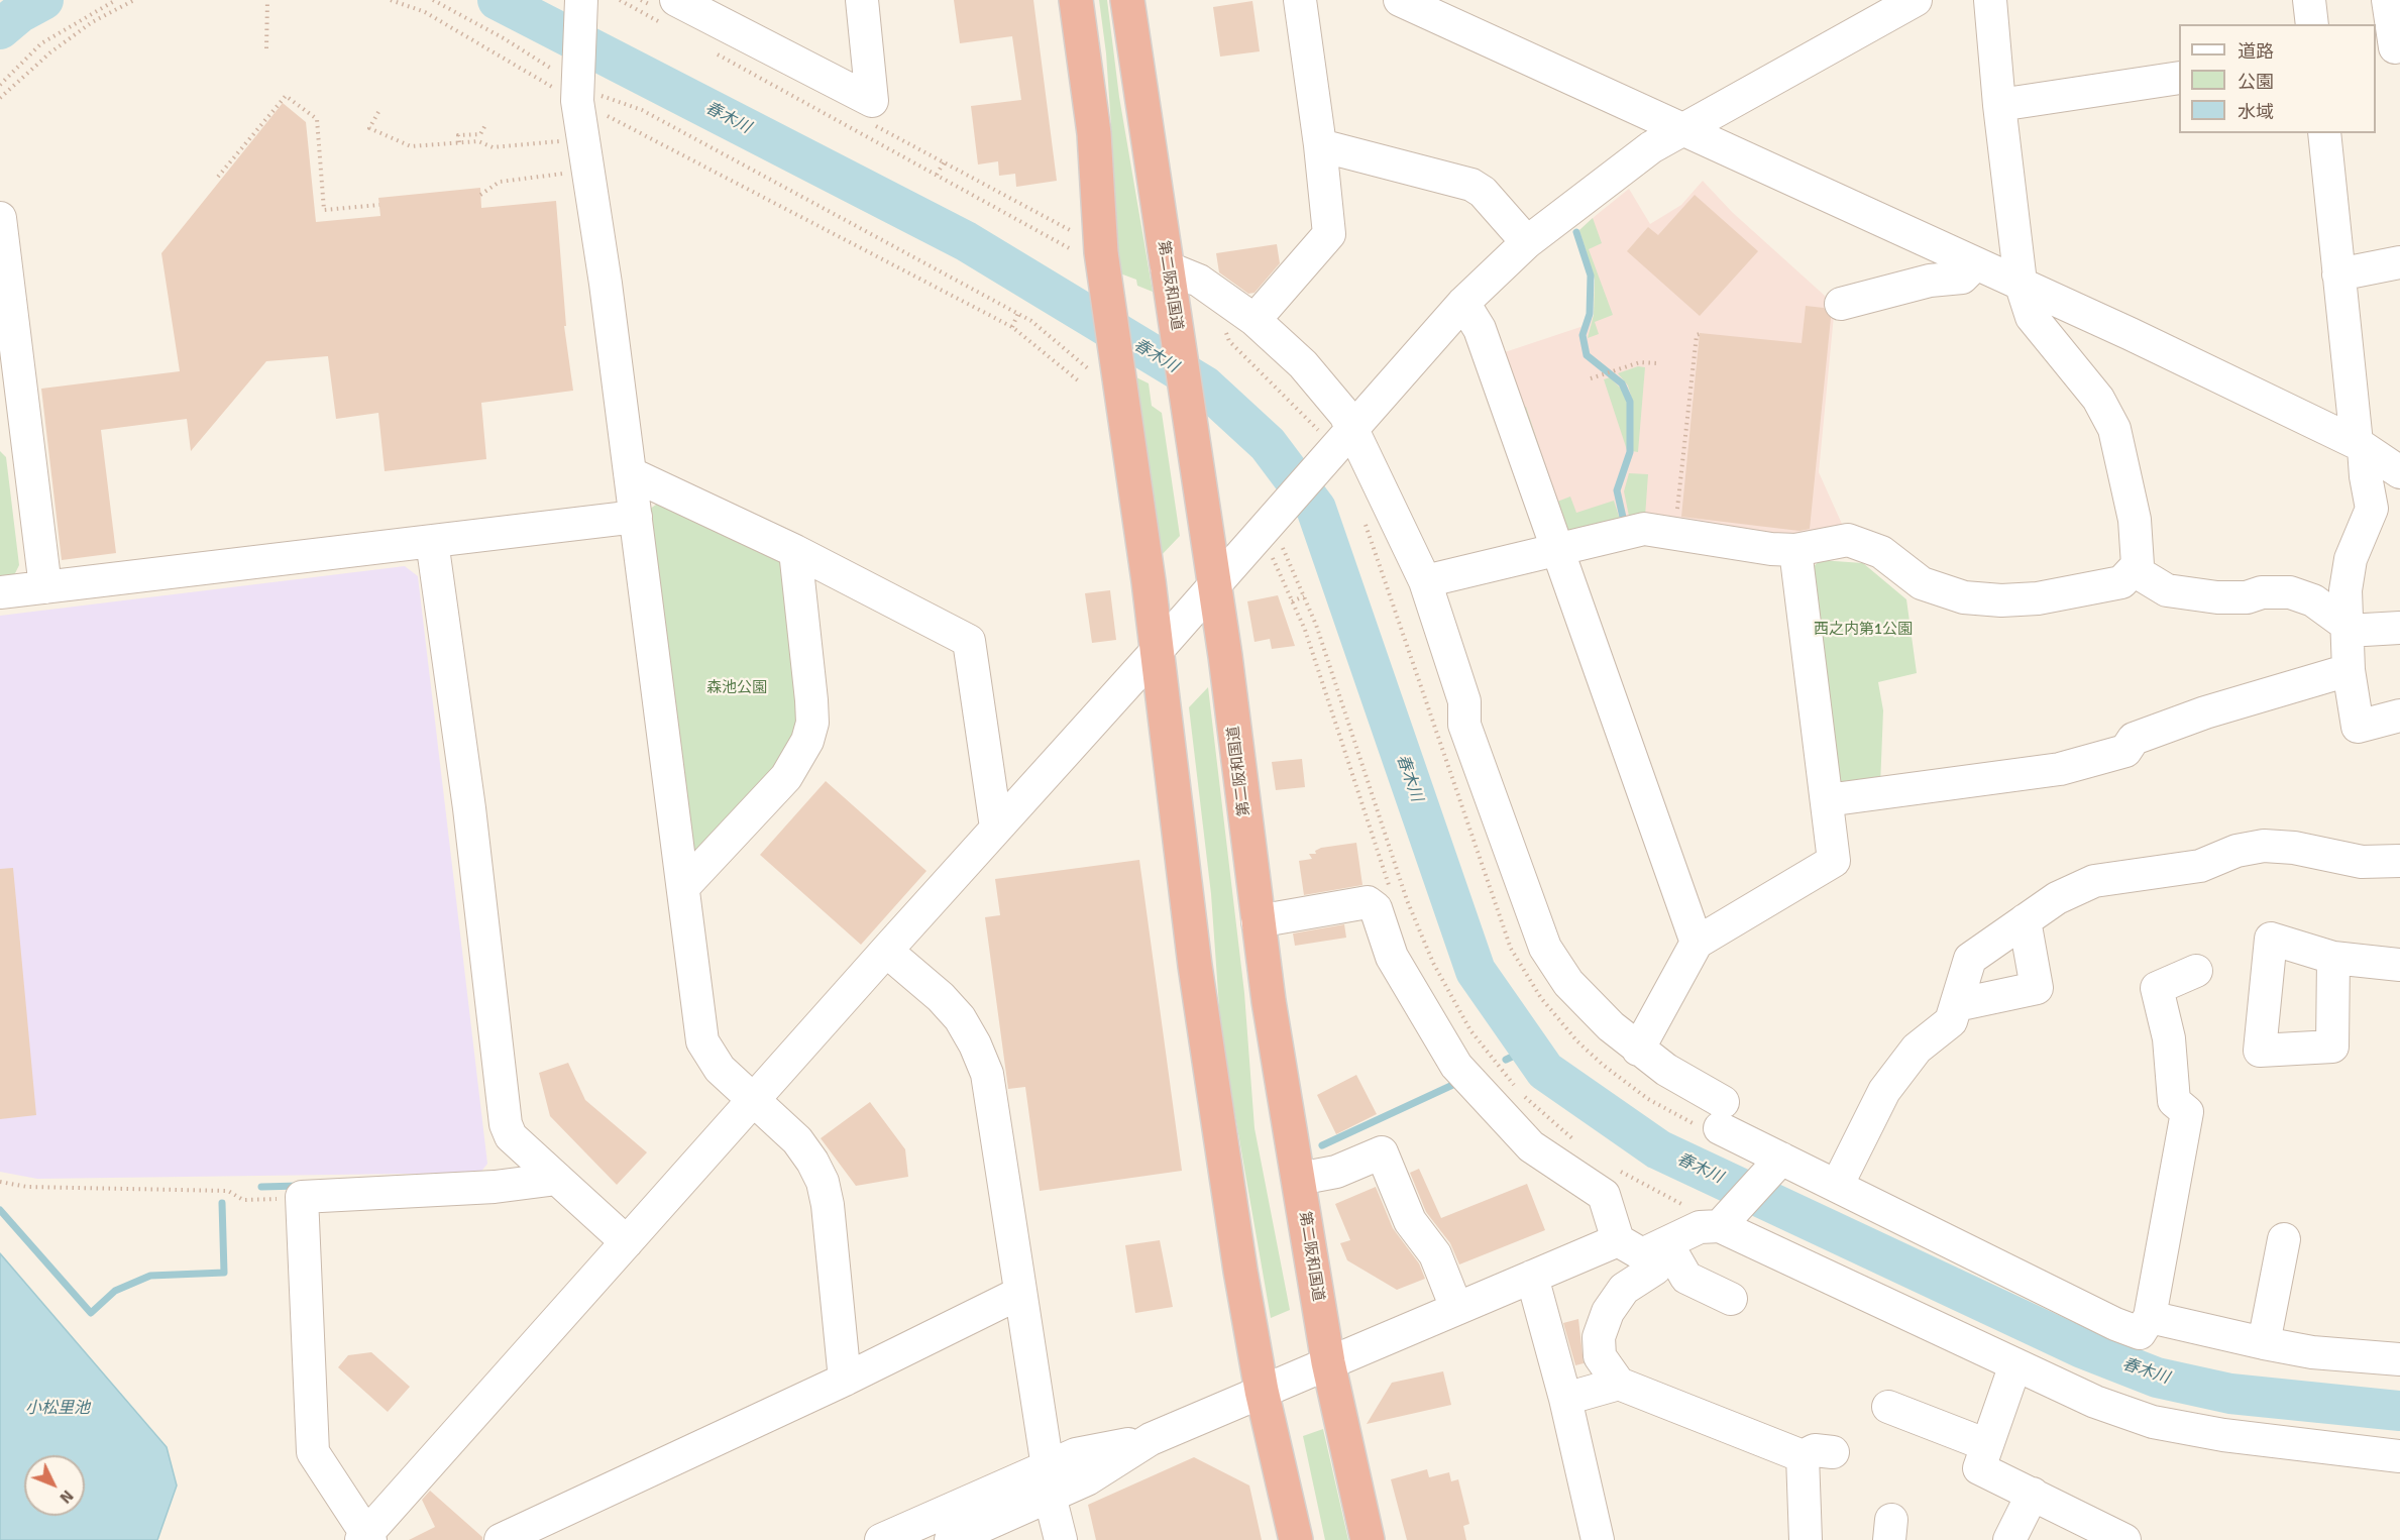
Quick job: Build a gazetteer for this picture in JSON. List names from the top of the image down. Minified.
{"streets":{"highway":["第二阪和国道"]},"water":["春木川","小松里池"],"parks":["西之内第1公園","森池公園"],"legend":["道路","公園","水域"],"north":"bottom right"}
